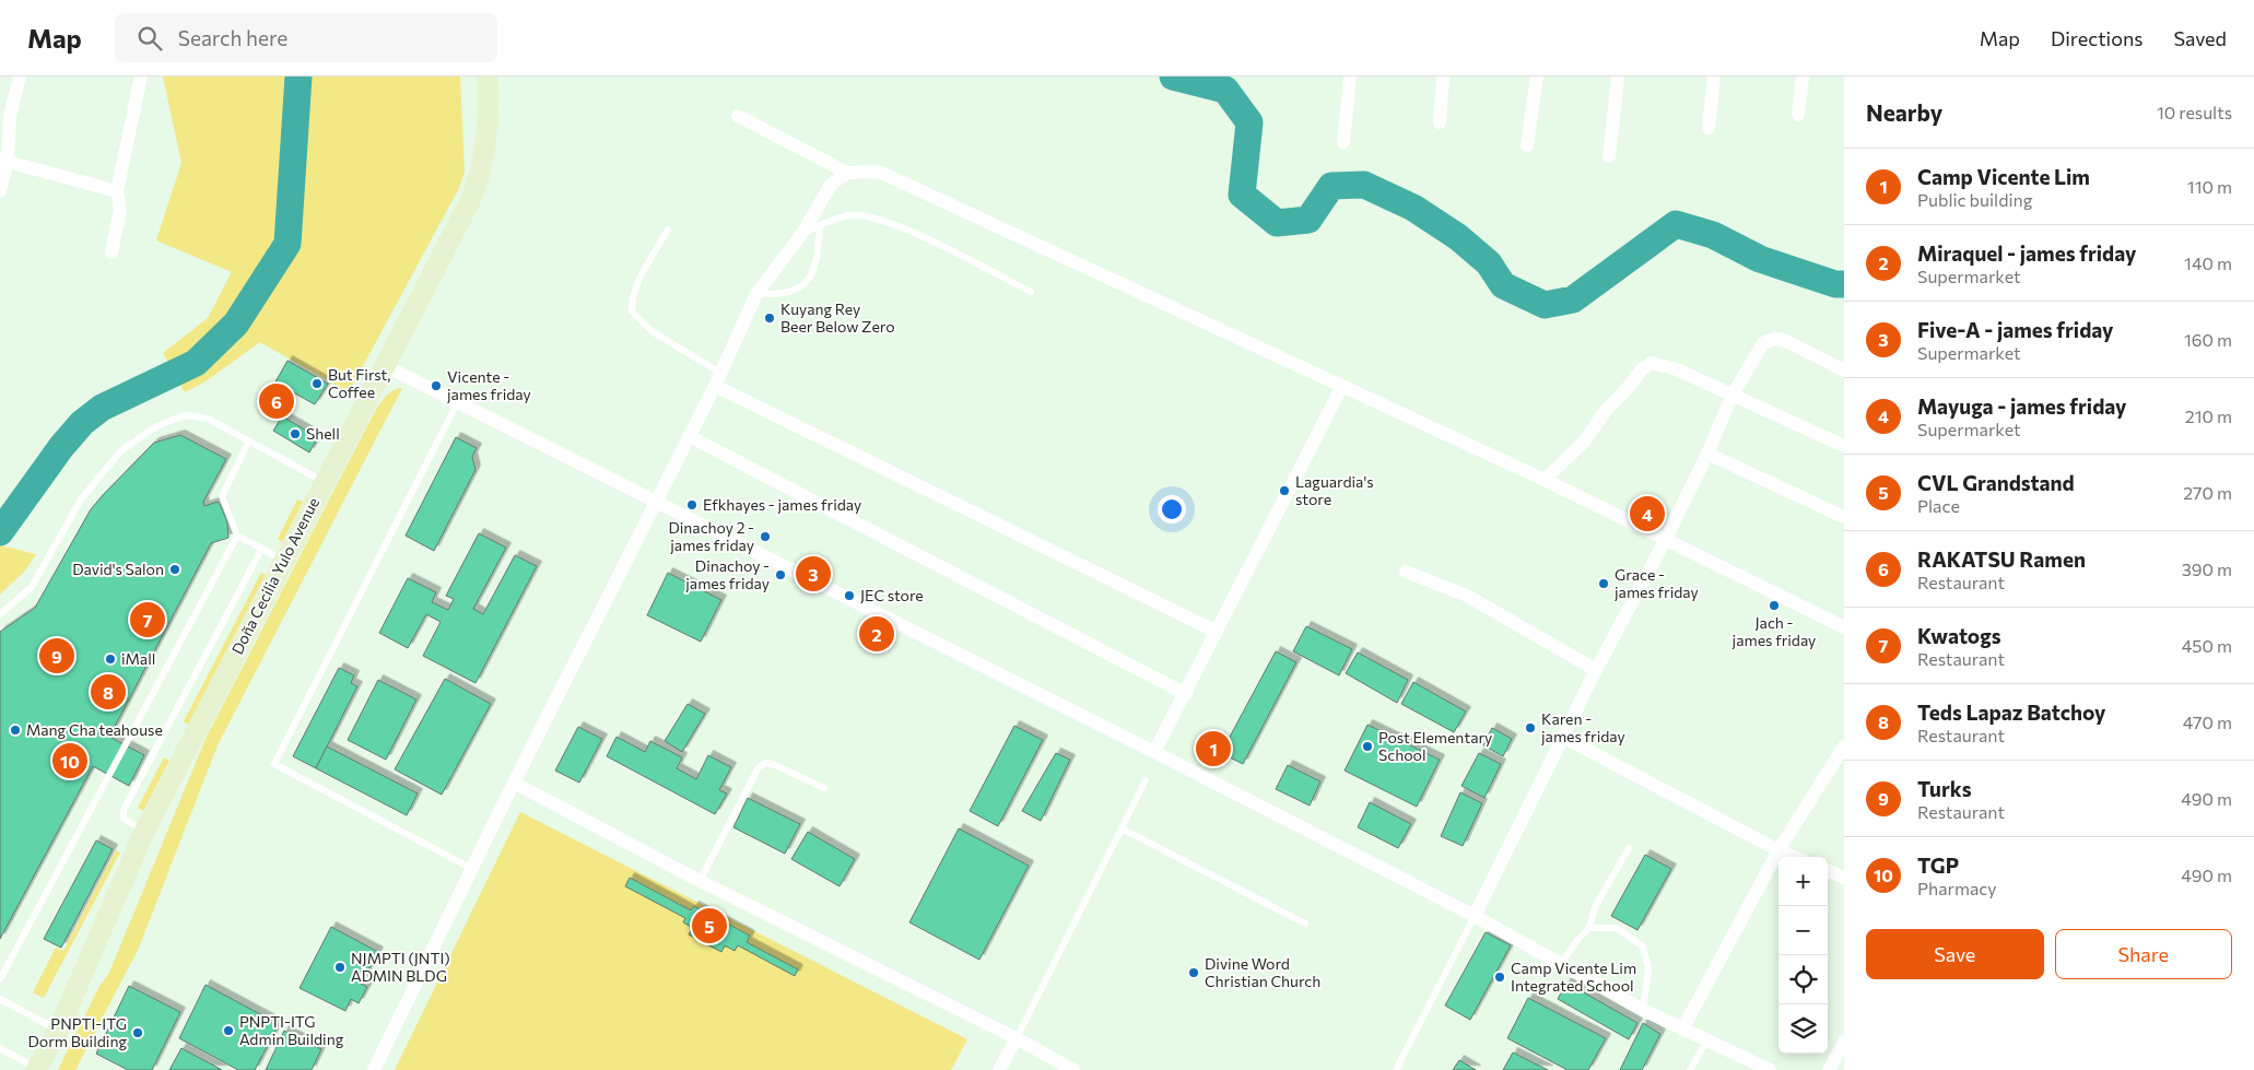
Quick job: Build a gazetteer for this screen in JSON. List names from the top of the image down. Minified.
{"streets":{"main road":["Doña Cecilia Yulo Avenue"]},"places":["Kuyang Rey Beer Below Zero","But First, Coffee","Vicente - james friday","Shell","Laguardia's store","Efkhayes - james friday","Dinachoy 2 - james friday","David's Salon","Dinachoy - james friday","Grace - james friday","JEC store","Jach - james friday","iMall","Karen - james friday","Mang Cha teahouse","Post Elementary School","NJMPTI (JNTI) ADMIN BLDG","Divine Word Christian Church","Camp Vicente Lim Integrated School","PNPTI-ITG Admin Building","PNPTI-ITG Dorm Building"],"page":{"header":"Map","search":"Search here","nav":["Map","Directions","Saved"],"heading":["Nearby","10 results"],"list":[{"mark":"1","name":"Camp Vicente Lim","note":"Public building","value":"110 m"},{"mark":"2","name":"Miraquel - james friday","note":"Supermarket","value":"140 m"},{"mark":"3","name":"Five-A - james friday","note":"Supermarket","value":"160 m"},{"mark":"4","name":"Mayuga - james friday","note":"Supermarket","value":"210 m"},{"mark":"5","name":"CVL Grandstand","note":"Place","value":"270 m"},{"mark":"6","name":"RAKATSU Ramen","note":"Restaurant","value":"390 m"},{"mark":"7","name":"Kwatogs","note":"Restaurant","value":"450 m"},{"mark":"8","name":"Teds Lapaz Batchoy","note":"Restaurant","value":"470 m"},{"mark":"9","name":"Turks","note":"Restaurant","value":"490 m"},{"mark":"10","name":"TGP","note":"Pharmacy","value":"490 m"}],"pins":["6","4","3","7","2","9","8","1","10","5"],"map_buttons":["+","−"],"buttons":["Save","Share"]}}
